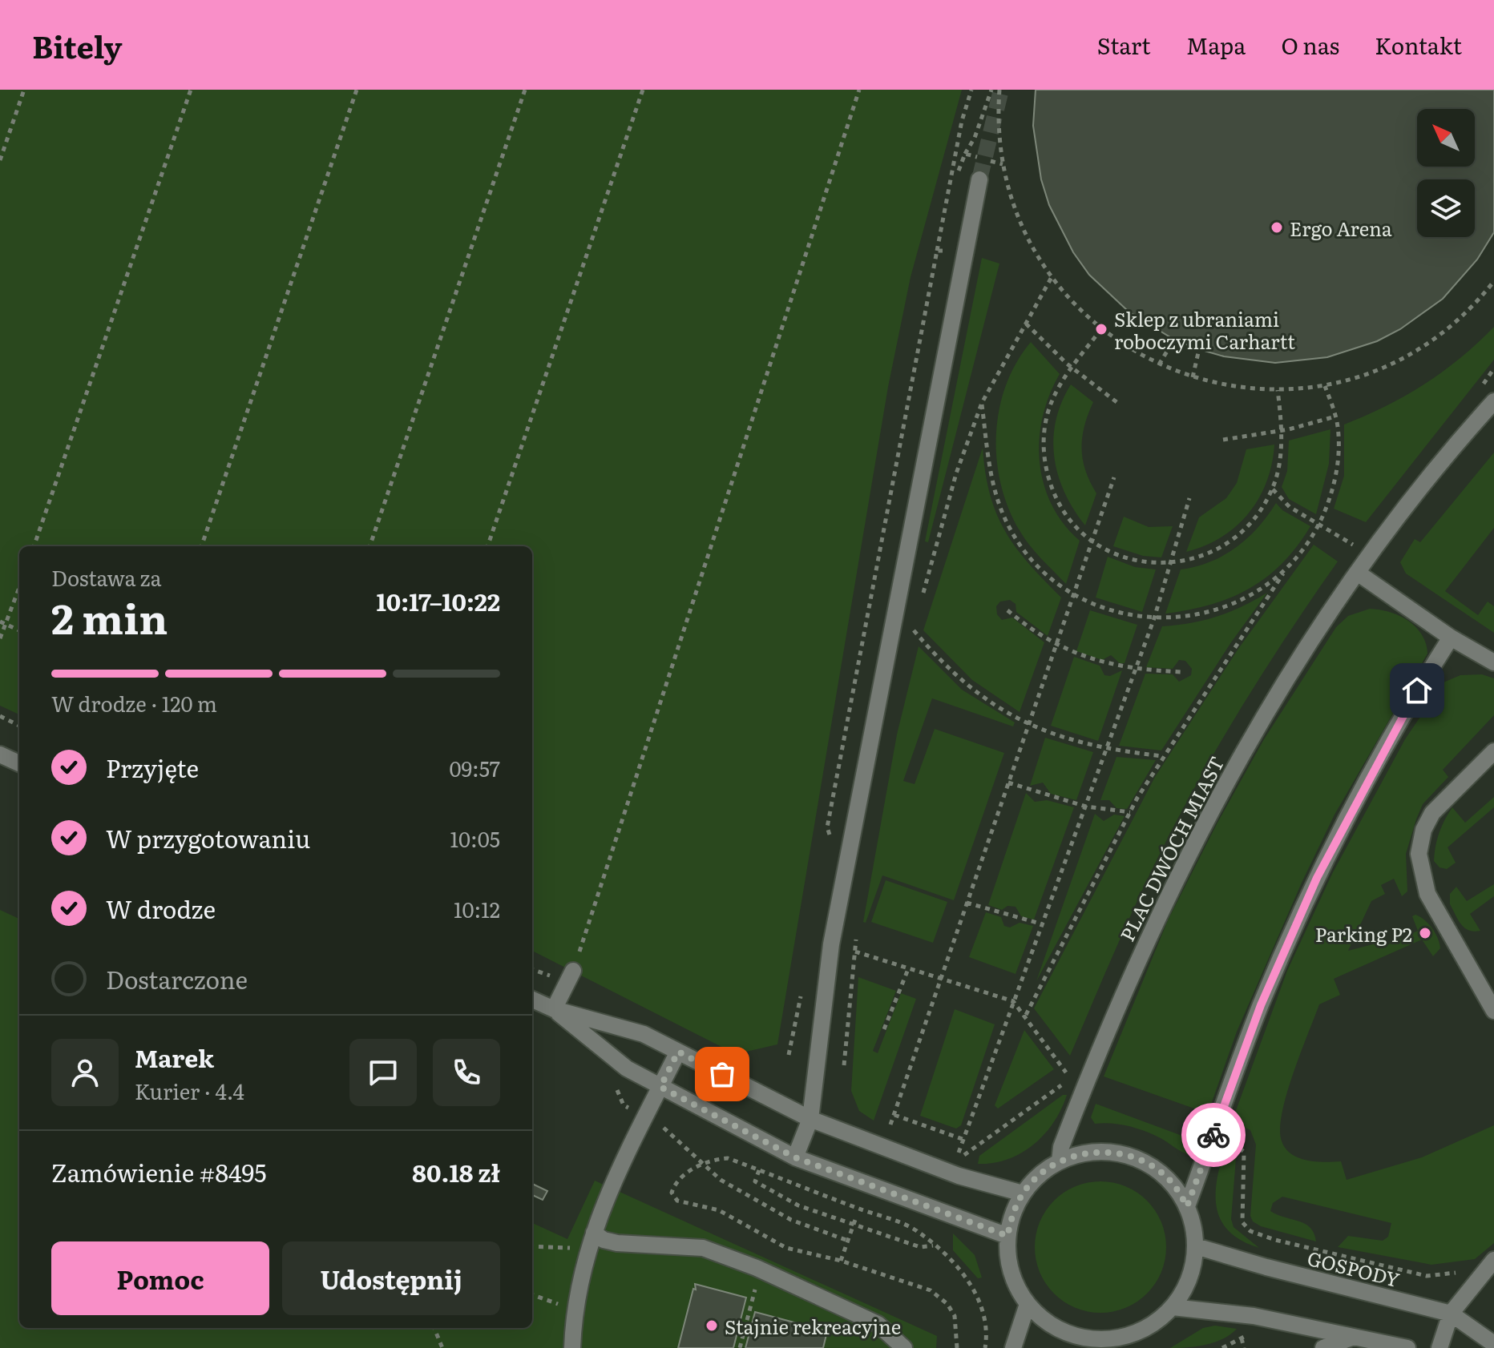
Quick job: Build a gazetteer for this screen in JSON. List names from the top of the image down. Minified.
{"streets":{"street":["PLAC DWÓCH MIAST","GOSPODY"]},"crossings":[["PLAC DWÓCH MIAST","GOSPODY"]],"places":["Ergo Arena","Sklep z ubraniami roboczymi Carhartt","Parking P2","Stajnie rekreacyjne"],"north":"top left","page":{"header":"Bitely","nav":["Start","Mapa","O nas","Kontakt"],"heading":["2 min","Dostawa za","10:17–10:22"],"panel":["Marek","Kurier · 4.4","Zamówienie #8495","80.18 zł"],"bar":"W drodze · 120 m","list":[["Przyjęte","09:57"],["W przygotowaniu","10:05"],["W drodze","10:12"],"Dostarczone"],"buttons":["Pomoc","Udostępnij"]}}
